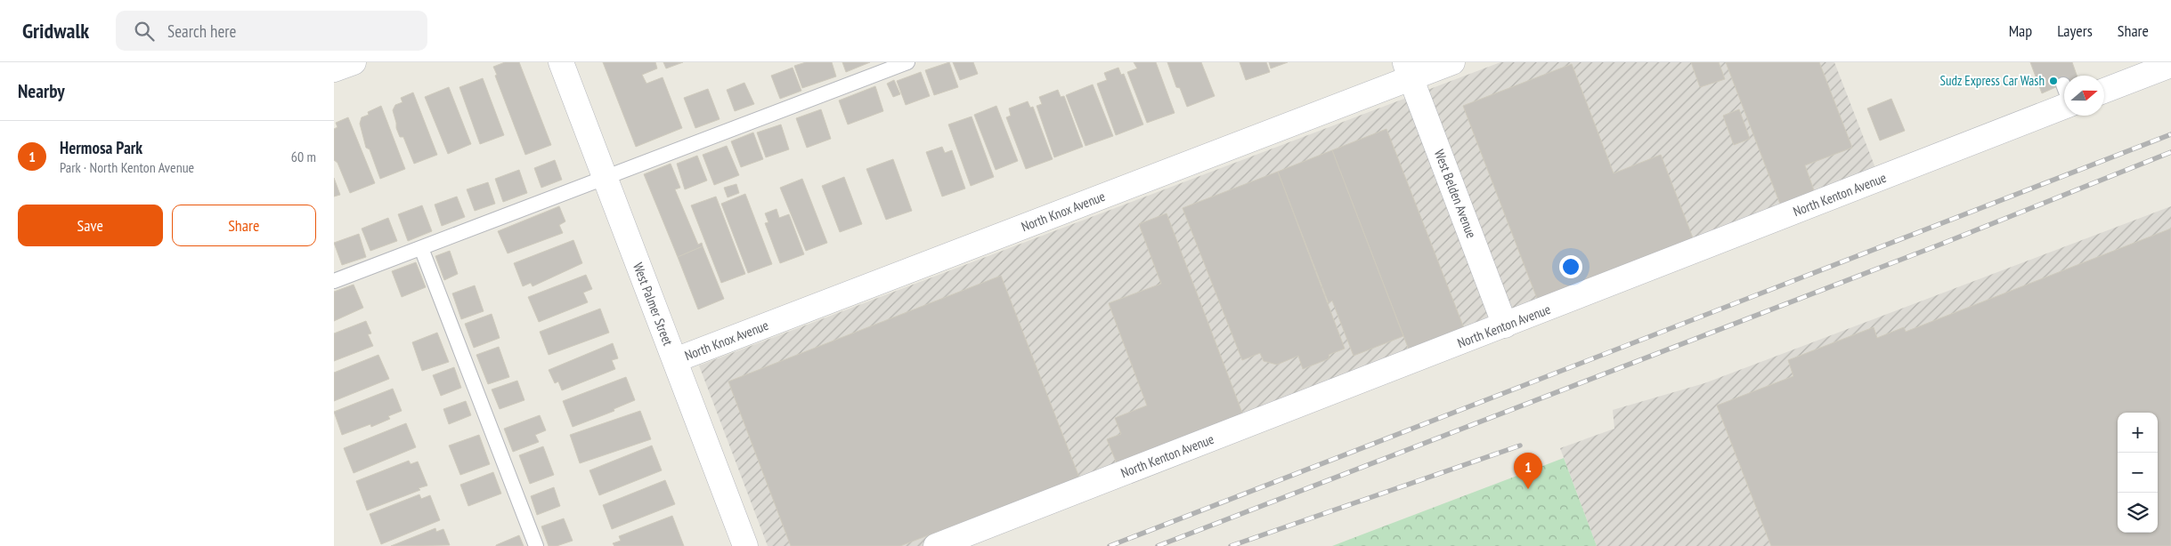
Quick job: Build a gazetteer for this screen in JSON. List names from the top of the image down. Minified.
{"streets":{"street":["West Belden Avenue","North Kenton Avenue","North Knox Avenue","West Palmer Street"]},"crossings":[["West Belden Avenue","North Kenton Avenue"],["West Belden Avenue","North Knox Avenue"],["North Knox Avenue","West Palmer Street"]],"places":["Sudz Express Car Wash"],"north":"right","page":{"header":"Gridwalk","search":"Search here","nav":["Map","Layers","Share"],"heading":"Nearby","list":[{"mark":"1","name":"Hermosa Park","note":"Park · North Kenton Avenue","value":"60 m"}],"buttons":["Save","Share"],"map_buttons":["+","−"],"pins":"1"}}
